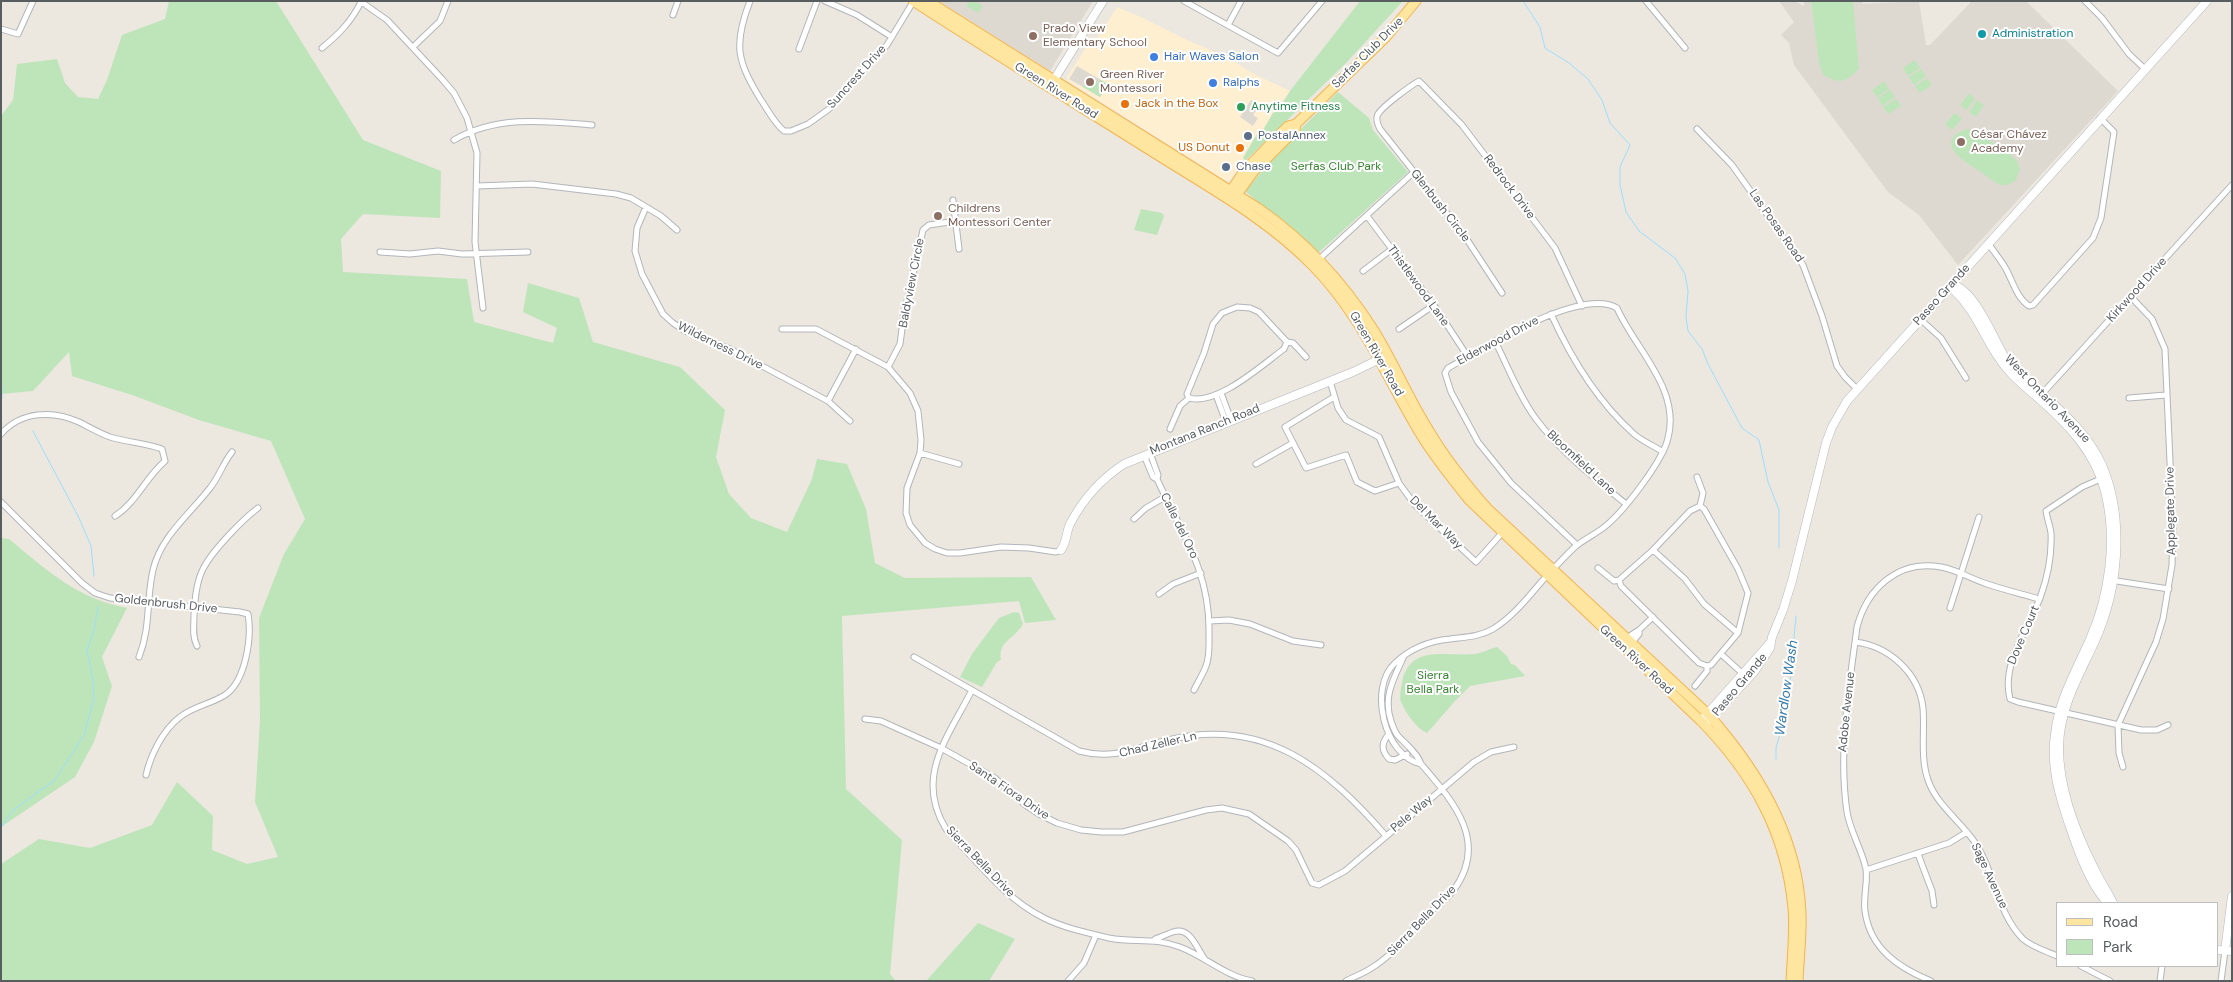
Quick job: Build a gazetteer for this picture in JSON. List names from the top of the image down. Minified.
{"streets":{"main road":["Serfas Club Drive","Green River Road","Paseo Grande","West Ontario Avenue","Montana Ranch Road"],"street":["Suncrest Drive","Redrock Drive","Glenbush Circle","Las Posas Road","Baldyview Circle","Thistlewood Lane","Kirkwood Drive","Elderwood Drive","Wilderness Drive","Bloomfield Lane","Applegate Drive","Del Mar Way","Calle del Oro","Goldenbrush Drive","Dove Court","Adobe Avenue","Chad Zeller Ln","Santa Fiora Drive","Pele Way","Sierra Bella Drive","Sage Avenue"]},"crossings":[["Serfas Club Drive","Green River Road"],["Suncrest Drive","Green River Road"],["Green River Road","Paseo Grande"],["Green River Road","Montana Ranch Road"],["Green River Road","Del Mar Way"],["Green River Road","Sierra Bella Drive"],["Redrock Drive","Glenbush Circle"],["Redrock Drive","Elderwood Drive"],["Las Posas Road","Paseo Grande"],["Thistlewood Lane","Elderwood Drive"],["Kirkwood Drive","West Ontario Avenue"],["Kirkwood Drive","Applegate Drive"],["Paseo Grande","West Ontario Avenue"],["Elderwood Drive","Bloomfield Lane"],["Elderwood Drive","Sierra Bella Drive"],["West Ontario Avenue","Dove Court"],["Montana Ranch Road","Del Mar Way"],["Montana Ranch Road","Calle del Oro"],["Bloomfield Lane","Sierra Bella Drive"],["Applegate Drive","Dove Court"],["Dove Court","Adobe Avenue"],["Adobe Avenue","Sage Avenue"],["Chad Zeller Ln","Pele Way"],["Chad Zeller Ln","Sierra Bella Drive"],["Santa Fiora Drive","Pele Way"],["Santa Fiora Drive","Sierra Bella Drive"],["Pele Way","Sierra Bella Drive"]],"water":["Wardlow Wash"],"parks":["Serfas Club Park","Sierra Bella Park"],"places":["Administration","Prado View Elementary School","Hair Waves Salon","Green River Montessori","Ralphs","Jack in the Box","Anytime Fitness","PostalAnnex","César Chávez Academy","US Donut","Chase","Childrens Montessori Center"],"legend":["Road","Park"]}
